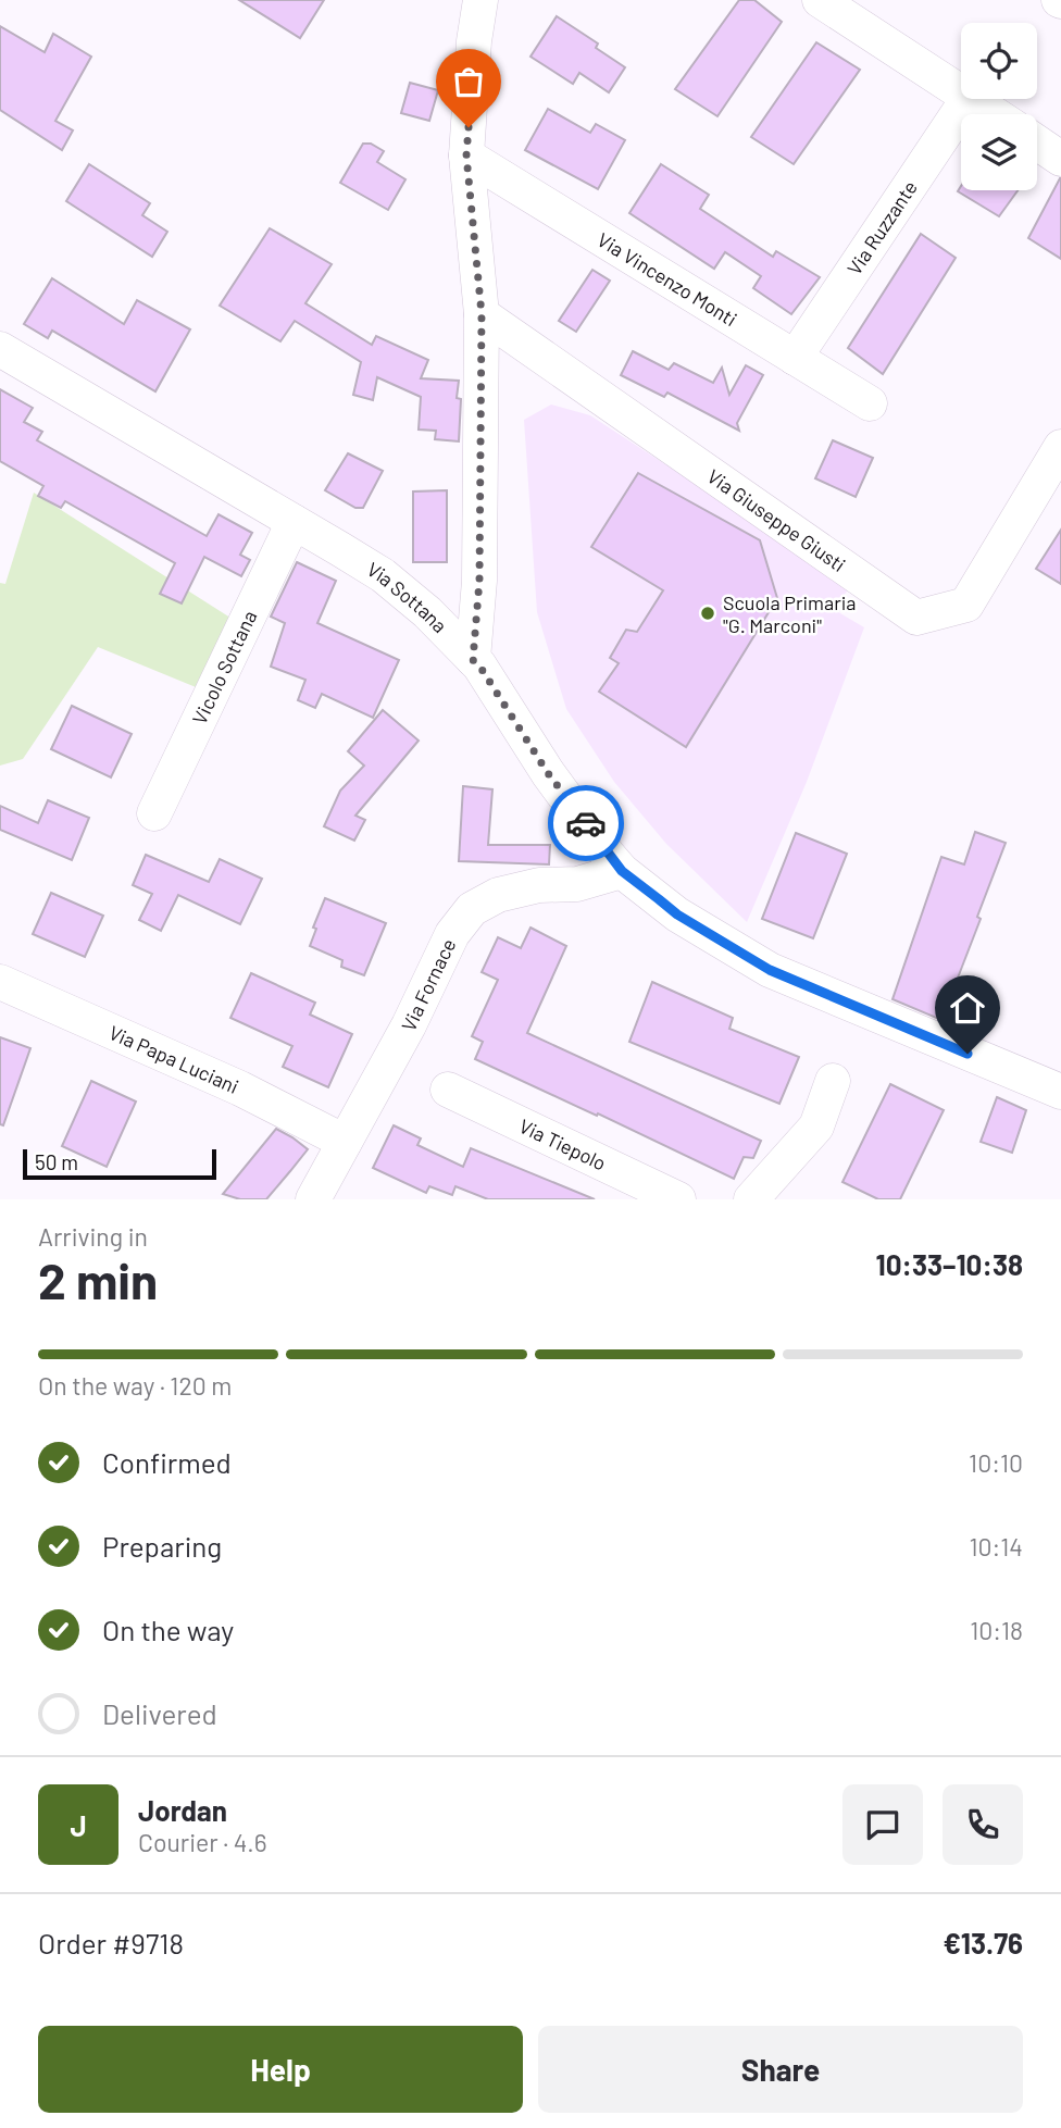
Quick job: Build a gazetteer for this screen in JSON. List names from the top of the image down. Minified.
{"streets":{"street":["Via Ruzzante","Via Vincenzo Monti","Via Giuseppe Giusti","Via Sottana","Vicolo Sottana","Via Fornace","Via Papa Luciani","Via Tiepolo"]},"crossings":[["Via Ruzzante","Via Vincenzo Monti"],["Via Sottana","Vicolo Sottana"],["Via Sottana","Via Fornace"],["Via Fornace","Via Papa Luciani"]],"places":["Scuola Primaria \"G. Marconi\""],"scale_bar":"50 m","page":{"scale":"50 m","heading":["2 min","Arriving in","10:33–10:38"],"panel":["Jordan","Courier · 4.6","Order #9718","€13.76"],"bar":"On the way · 120 m","list":[["Confirmed","10:10"],["Preparing","10:14"],["On the way","10:18"],"Delivered"],"round":"J","buttons":["Help","Share"]}}
